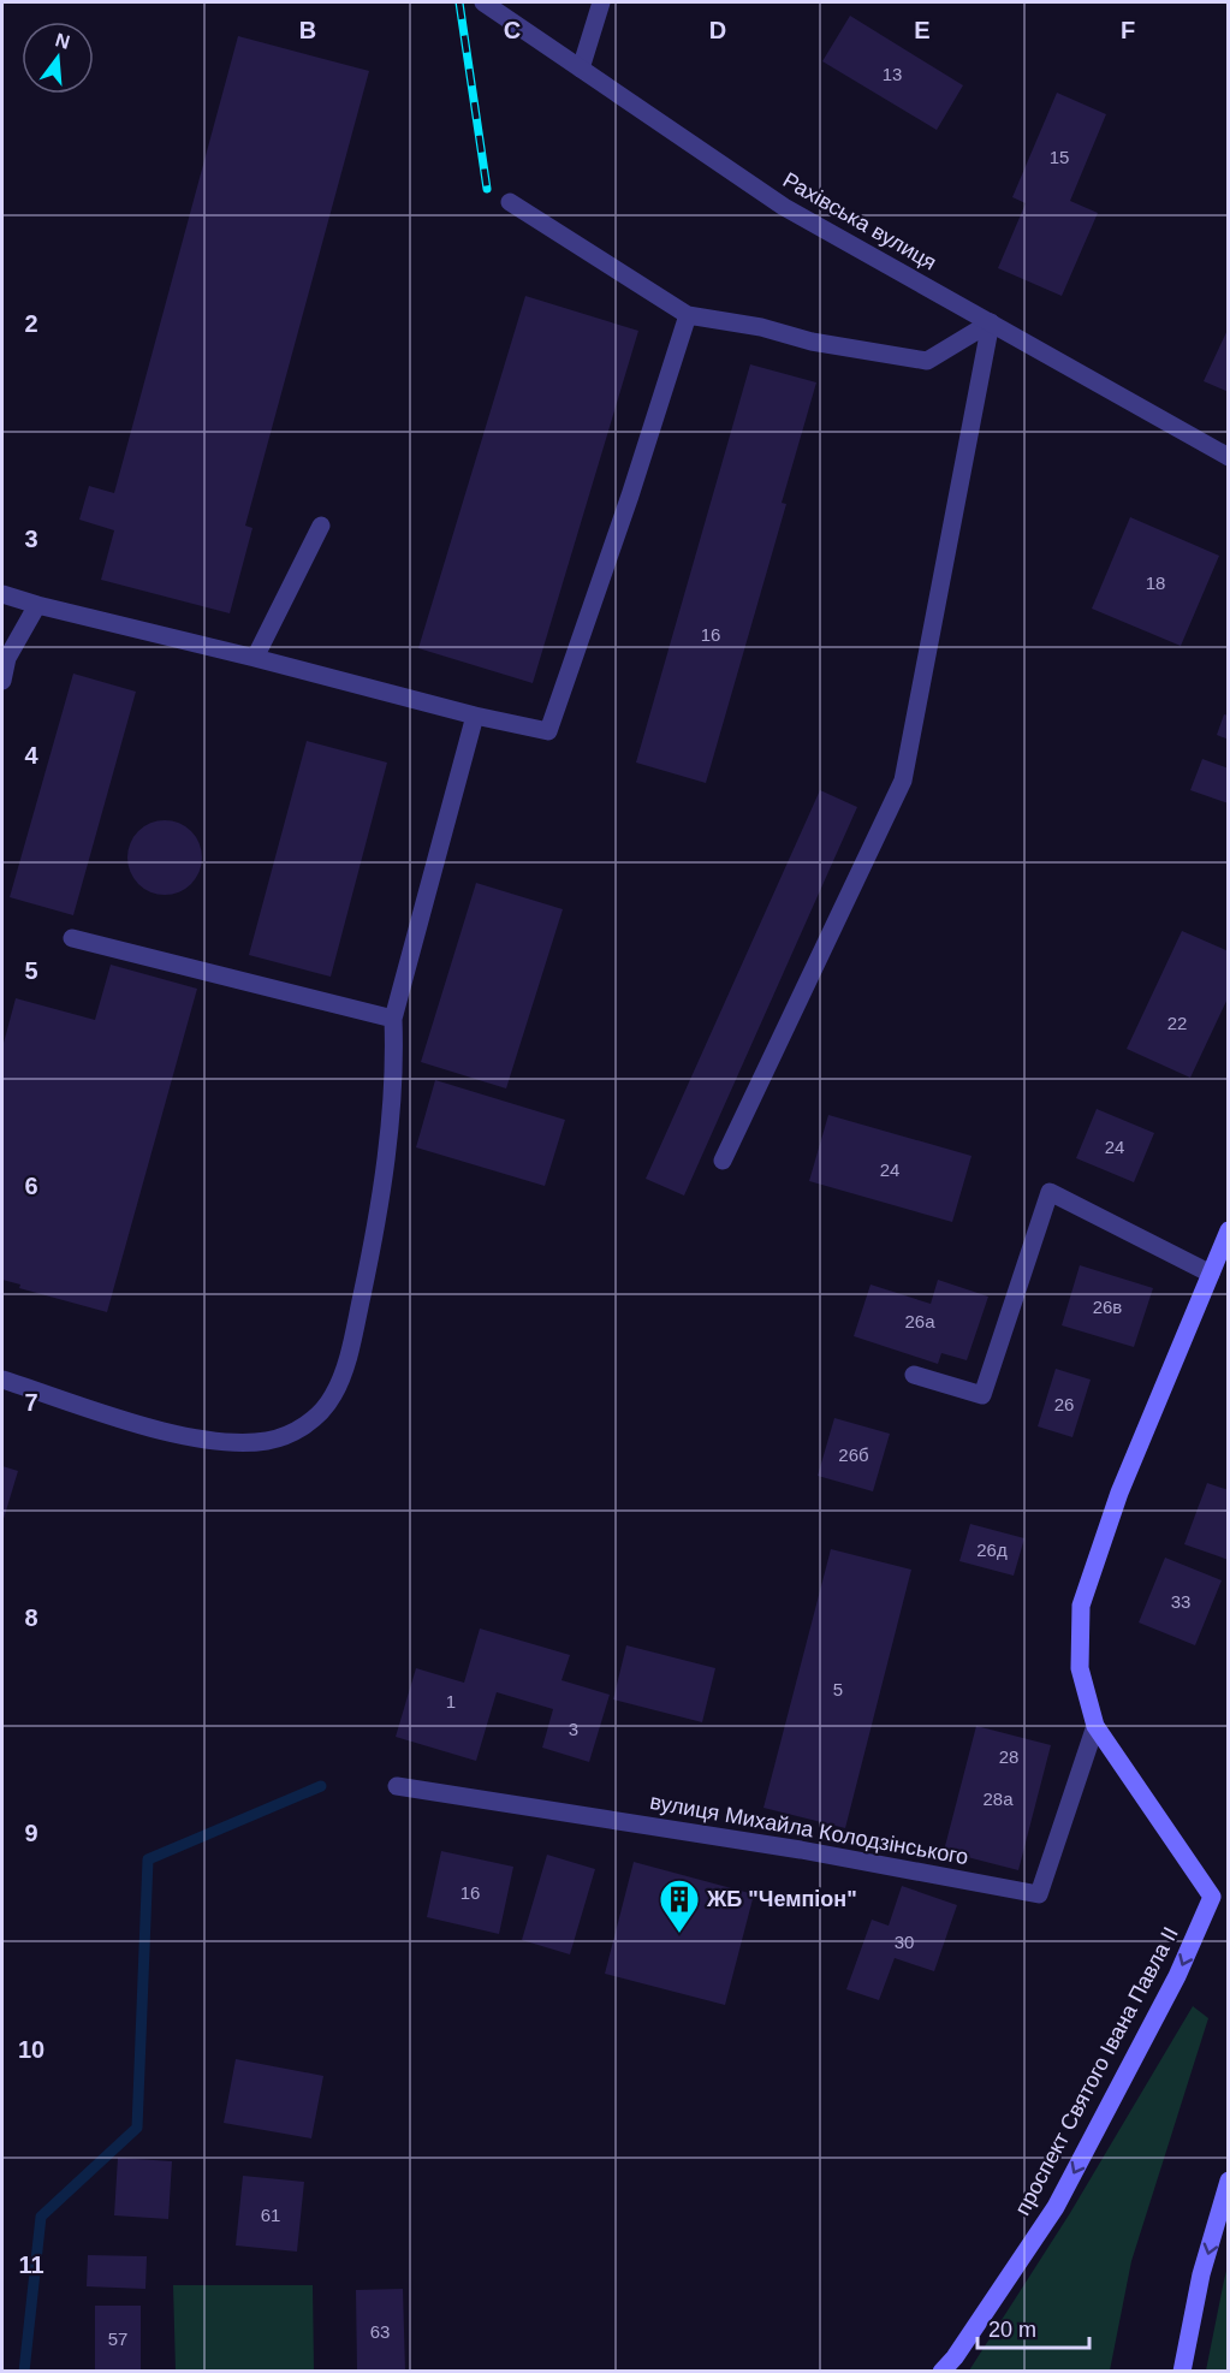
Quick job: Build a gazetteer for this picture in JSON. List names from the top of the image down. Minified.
{"streets":{"main road":["проспект Святого Івана Павла II"],"street":["Рахівська вулиця","вулиця Михайла Колодзінського"]},"one_way":["проспект Святого Івана Павла II"],"places":{"building":["ЖБ \"Чемпіон\""]},"house_numbers":["13","15","18","16","22","24","24","26в","26а","26","26б","26д","33","5","1","3","28","28а","16","30","61","63","57"],"scale_bar":"20 m","north":"top","grid":{"columns":["B","C","D","E","F"],"rows":["2","3","4","5","6","7","8","9","10","11"]}}
